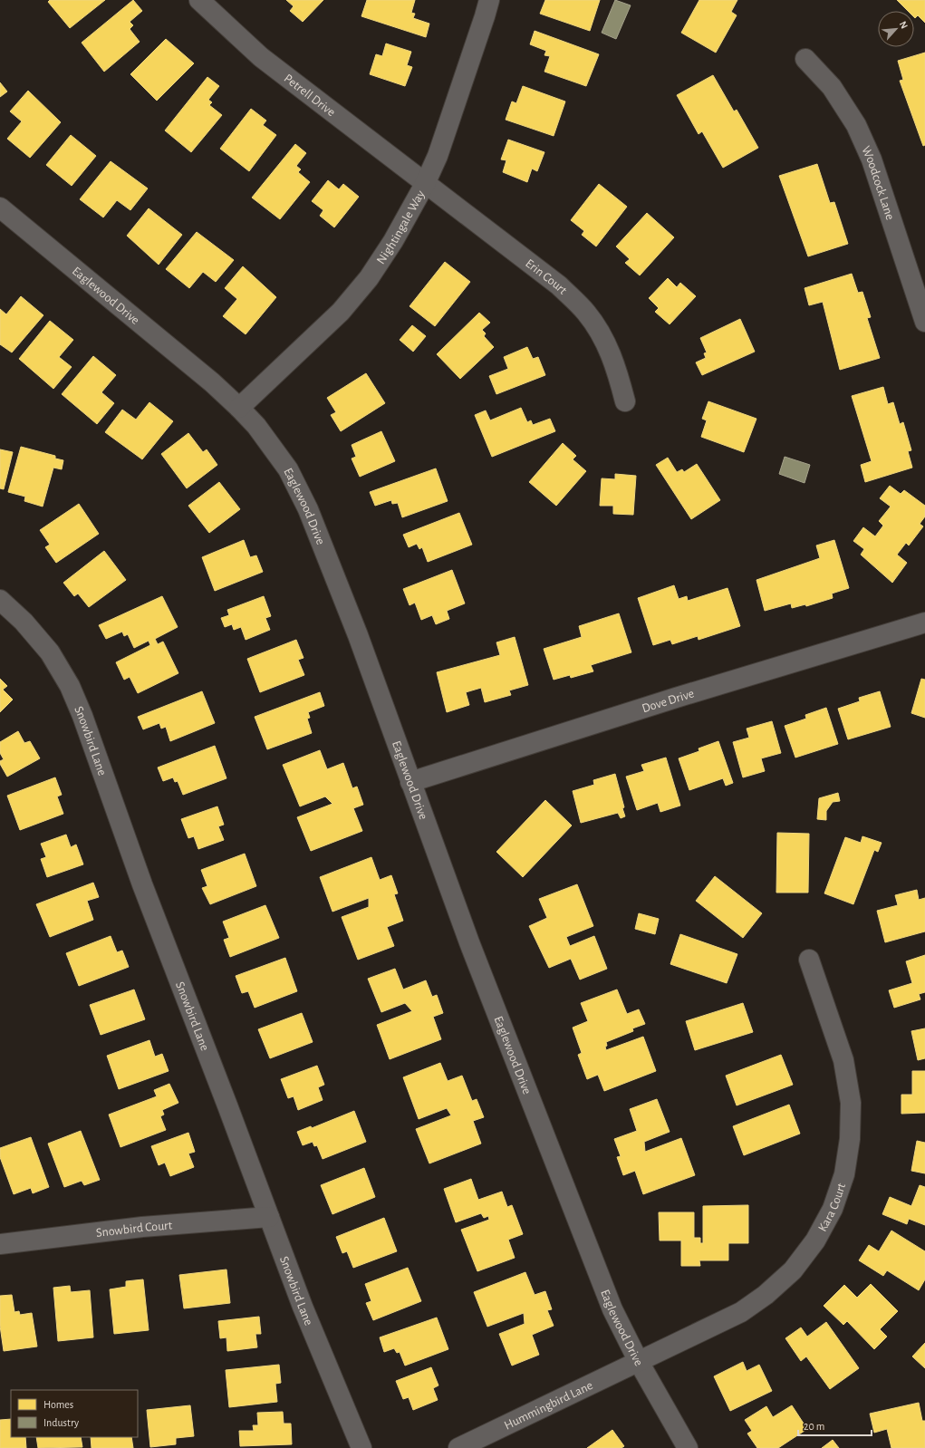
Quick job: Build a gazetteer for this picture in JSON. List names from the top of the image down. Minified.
{"streets":{"street":["Petrell Drive","Woodcock Lane","Nightingale Way","Erin Court","Eaglewood Drive","Dove Drive","Snowbird Lane","Kara Court","Snowbird Court","Hummingbird Lane"]},"crossings":[["Petrell Drive","Nightingale Way"],["Petrell Drive","Erin Court"],["Nightingale Way","Erin Court"],["Nightingale Way","Eaglewood Drive"],["Eaglewood Drive","Dove Drive"],["Eaglewood Drive","Kara Court"],["Eaglewood Drive","Hummingbird Lane"],["Snowbird Lane","Snowbird Court"],["Kara Court","Hummingbird Lane"]],"legend":["Homes","Industry"],"scale_bar":"20 m","north":"top right"}
